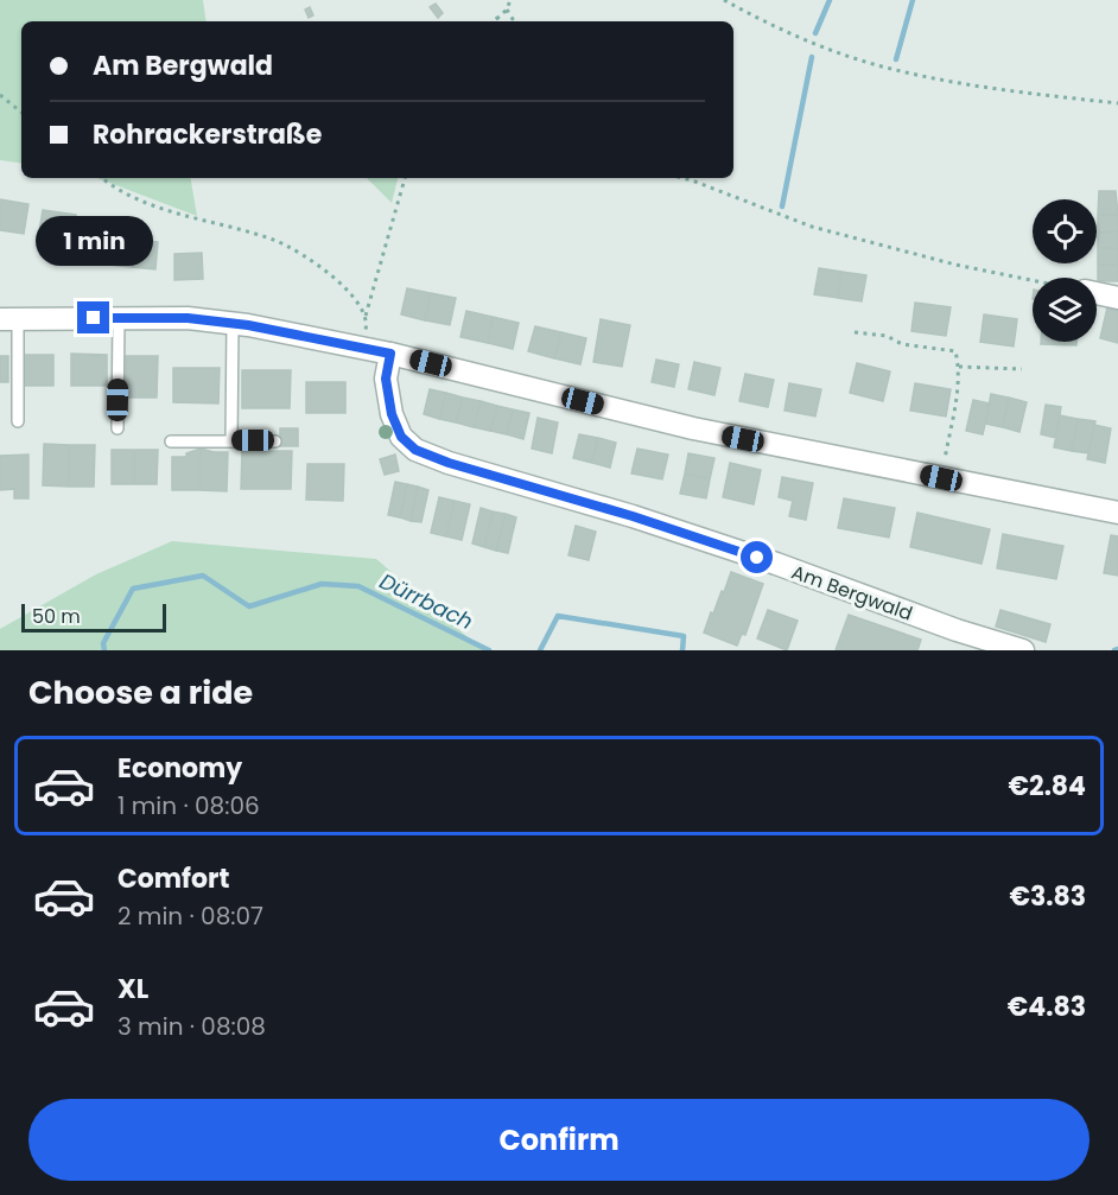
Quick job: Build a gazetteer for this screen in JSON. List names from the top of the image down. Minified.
{"streets":{"street":["Am Bergwald"]},"water":["Dürrbach"],"scale_bar":"50 m","page":{"banner":["Am Bergwald","Rohrackerstraße"],"bubble":"1 min","scale":"50 m","heading":"Choose a ride","list":[{"name":"Economy","note":"1 min · 08:06","value":"€2.84"},{"name":"Comfort","note":"2 min · 08:07","value":"€3.83"},{"name":"XL","note":"3 min · 08:08","value":"€4.83"}],"buttons":"Confirm"}}
